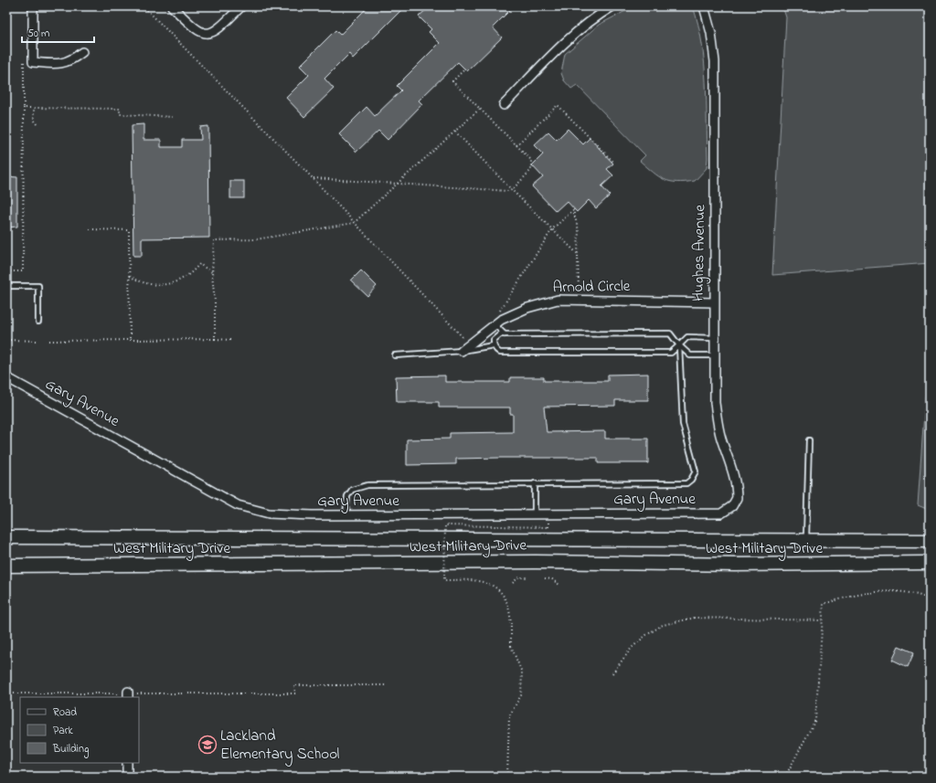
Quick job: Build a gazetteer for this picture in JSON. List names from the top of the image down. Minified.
{"streets":{"main road":["West Military Drive"],"street":["Hughes Avenue","Arnold Circle","Gary Avenue"]},"crossings":[["Hughes Avenue","Arnold Circle"],["Hughes Avenue","Gary Avenue"]],"places":{"school or university":["Lackland Elementary School"]},"legend":["Road","Park","Building"],"scale_bar":"50 m"}
